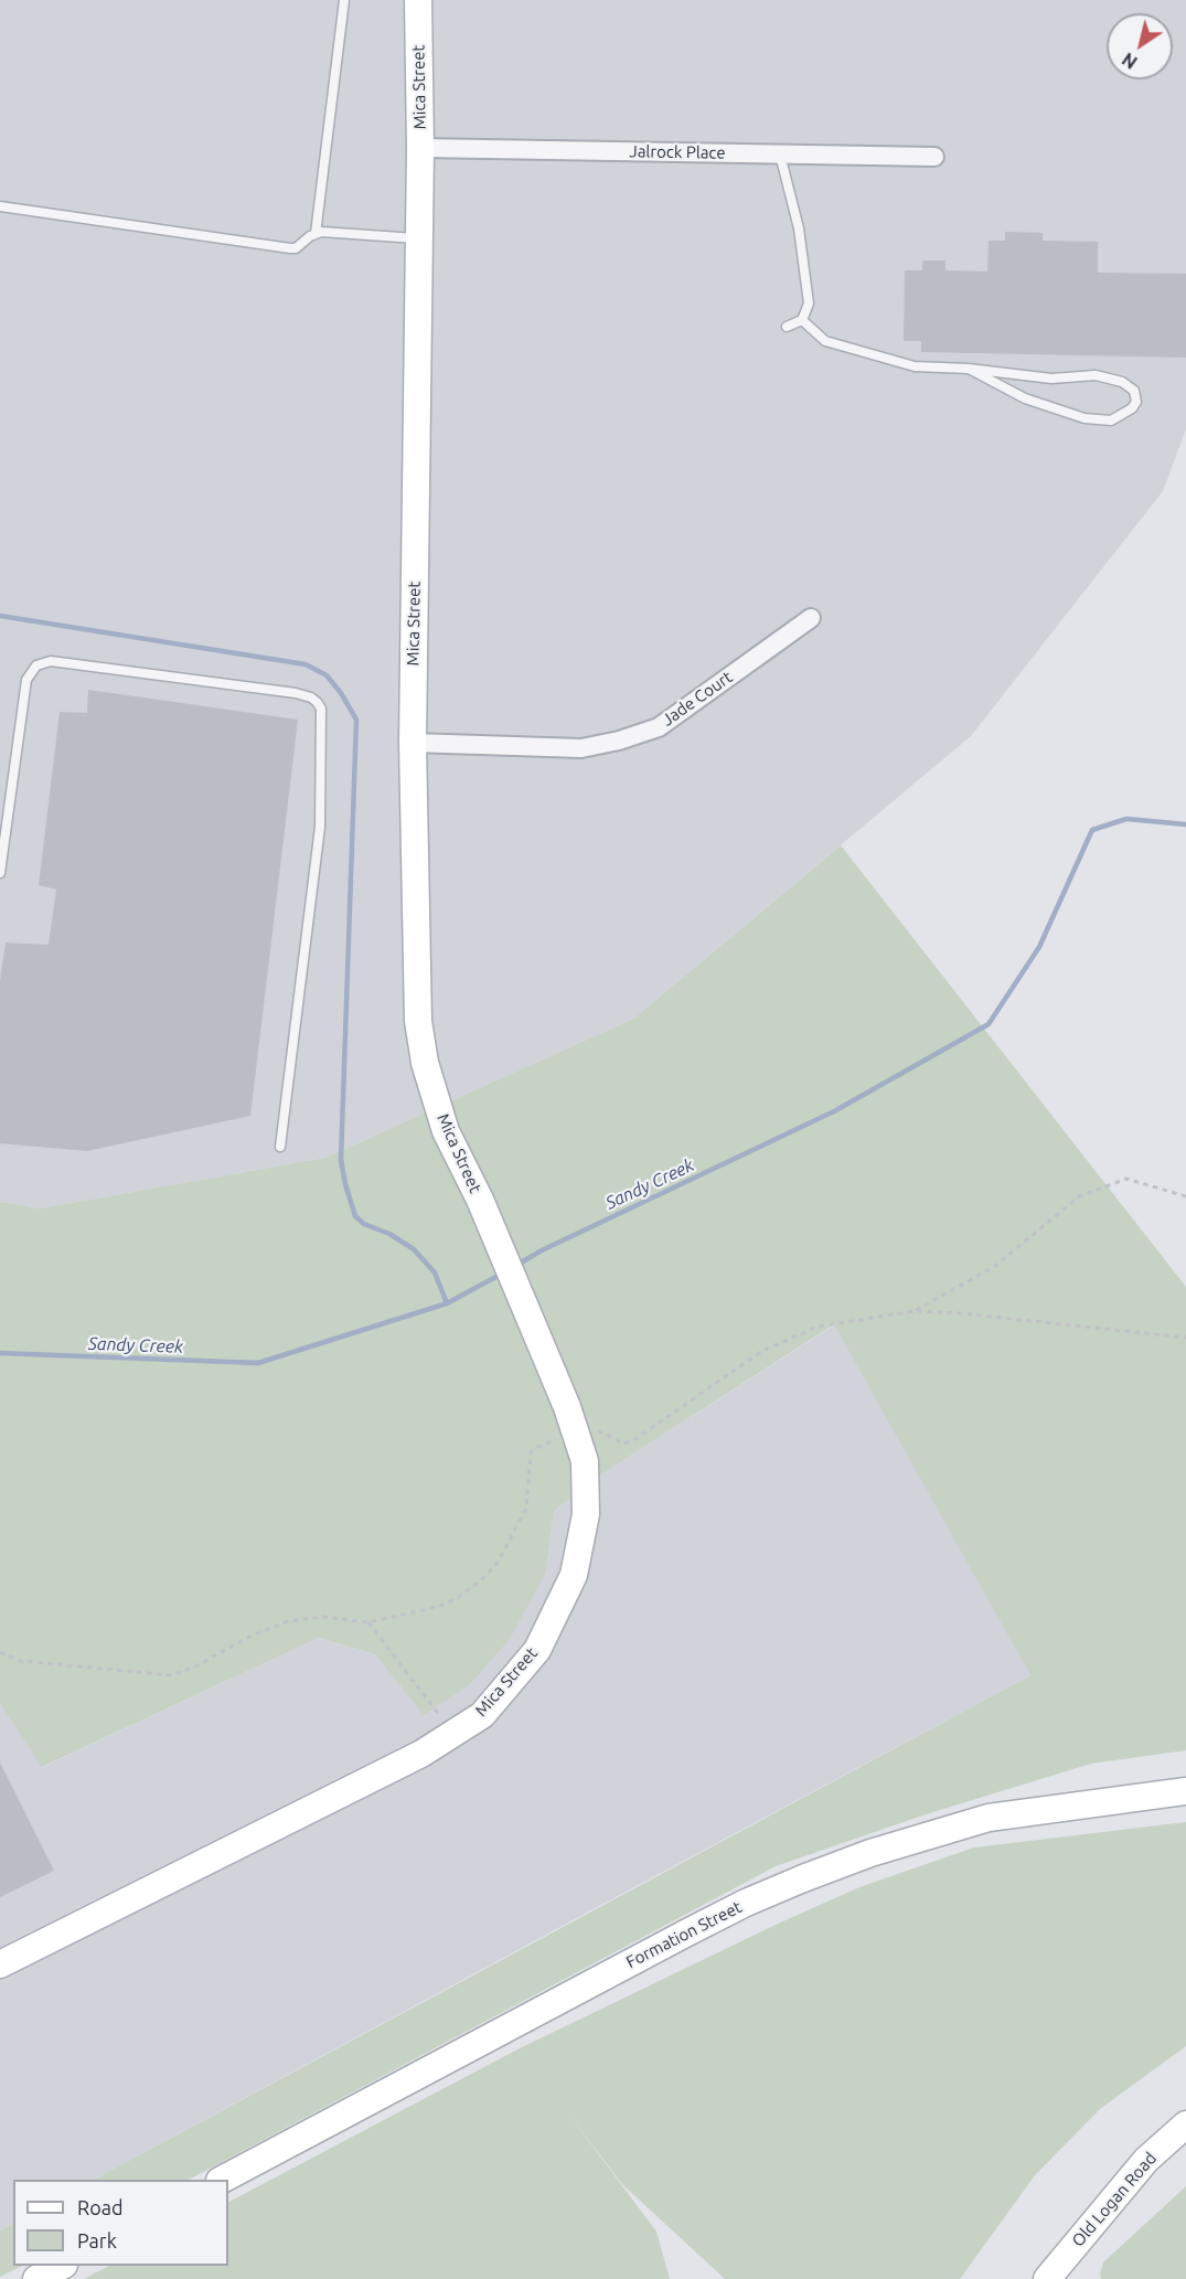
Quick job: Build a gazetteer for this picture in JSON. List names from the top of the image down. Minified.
{"streets":{"street":["Mica Street","Jalrock Place","Jade Court","Formation Street","Old Logan Road"]},"crossings":[["Mica Street","Jalrock Place"],["Mica Street","Jade Court"]],"water":["Sandy Creek"],"legend":["Road","Park"],"north":"bottom left"}
